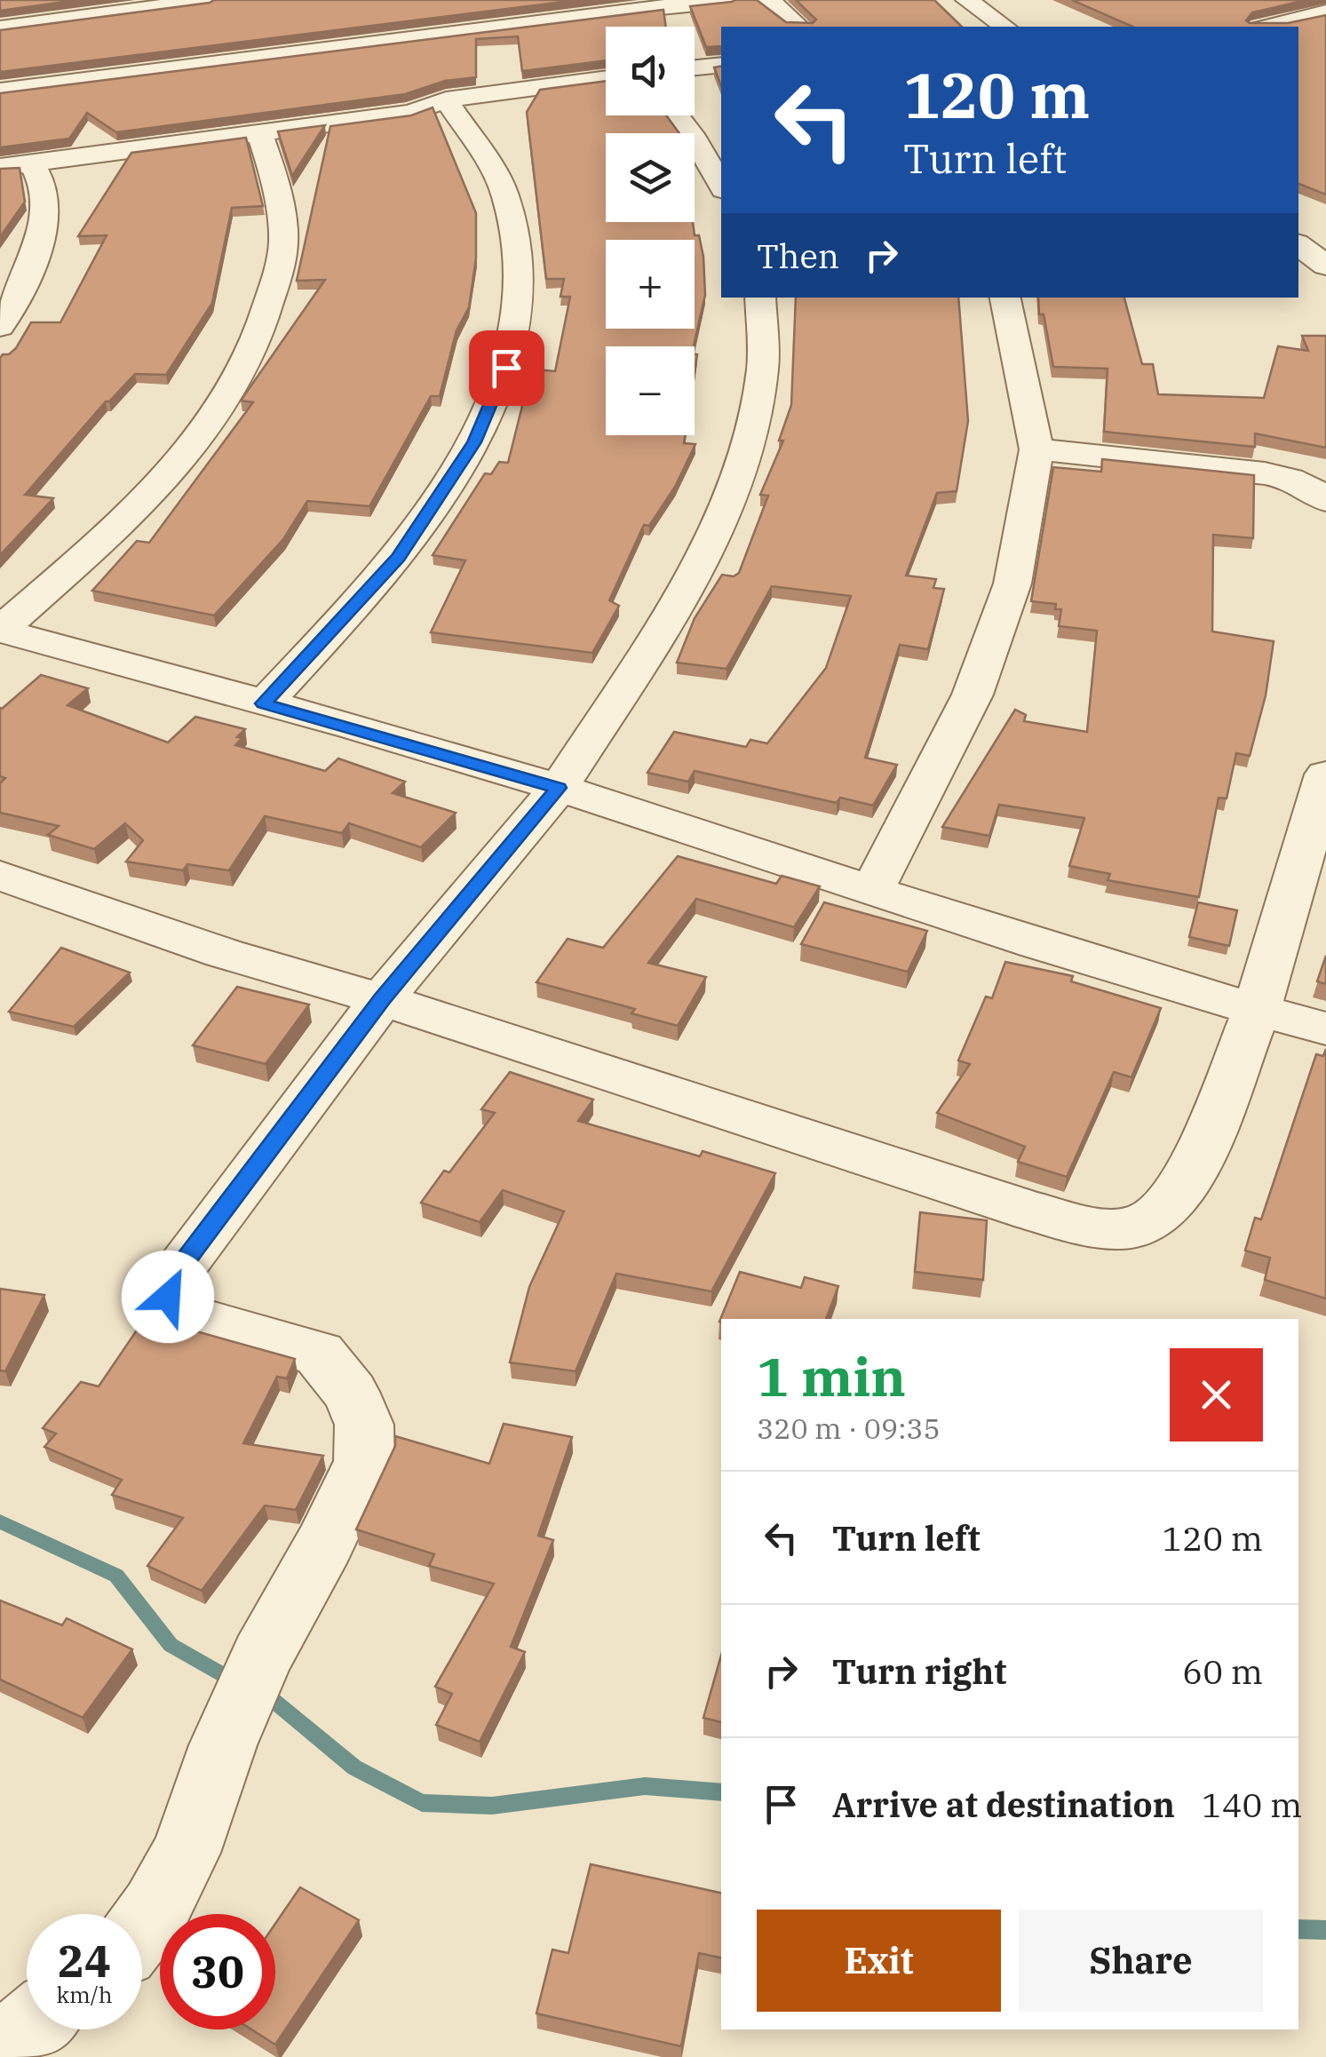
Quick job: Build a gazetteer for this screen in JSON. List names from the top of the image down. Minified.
{"page":{"map_buttons":["+","−"],"turn":["120 m","Turn left"],"then":"Then","heading":["1 min","320 m · 09:35"],"list":[{"name":"Turn left","value":"120 m"},{"name":"Turn right","value":"60 m"},{"name":"Arrive at destination","value":"140 m"}],"buttons":["Exit","Share"],"speed":"24 km/h","limit":"30"}}
